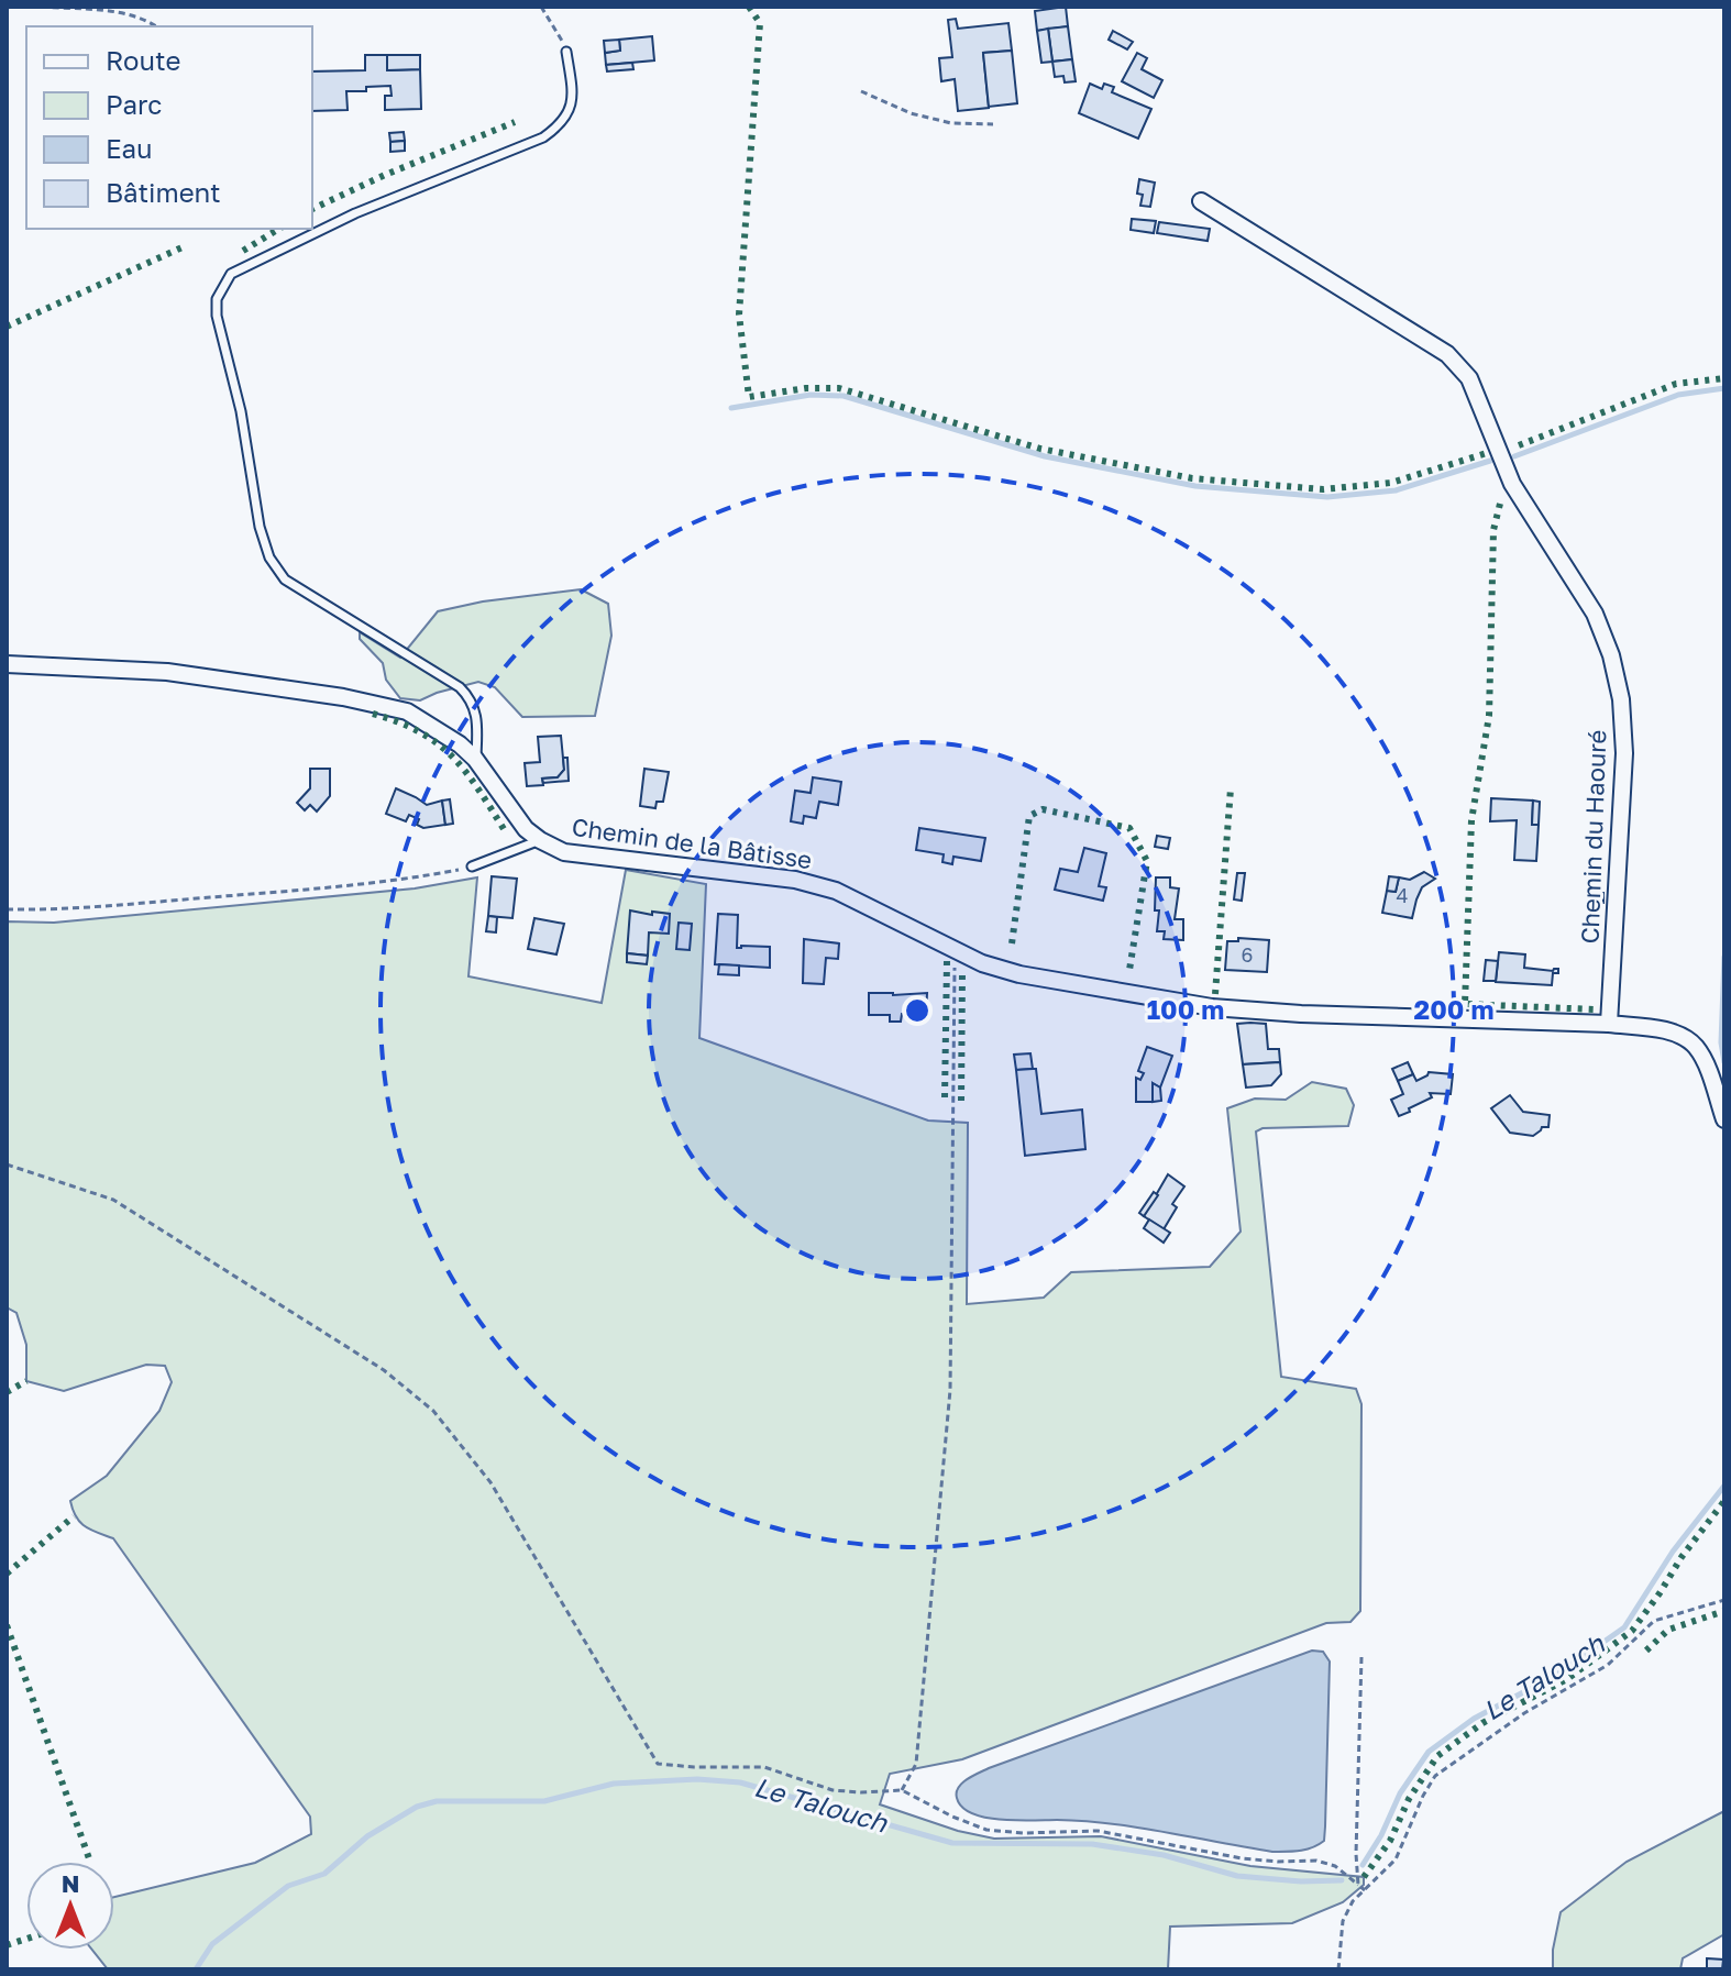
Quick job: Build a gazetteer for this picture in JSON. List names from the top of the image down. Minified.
{"streets":{"street":["Chemin du Haouré","Chemin de la Bâtisse"]},"crossings":[["Chemin du Haouré","Chemin de la Bâtisse"]],"water":["Le Talouch"],"house_numbers":["4","6"],"legend":["Route","Parc","Eau","Bâtiment"],"north":"top","rings":["100 m","200 m"]}
